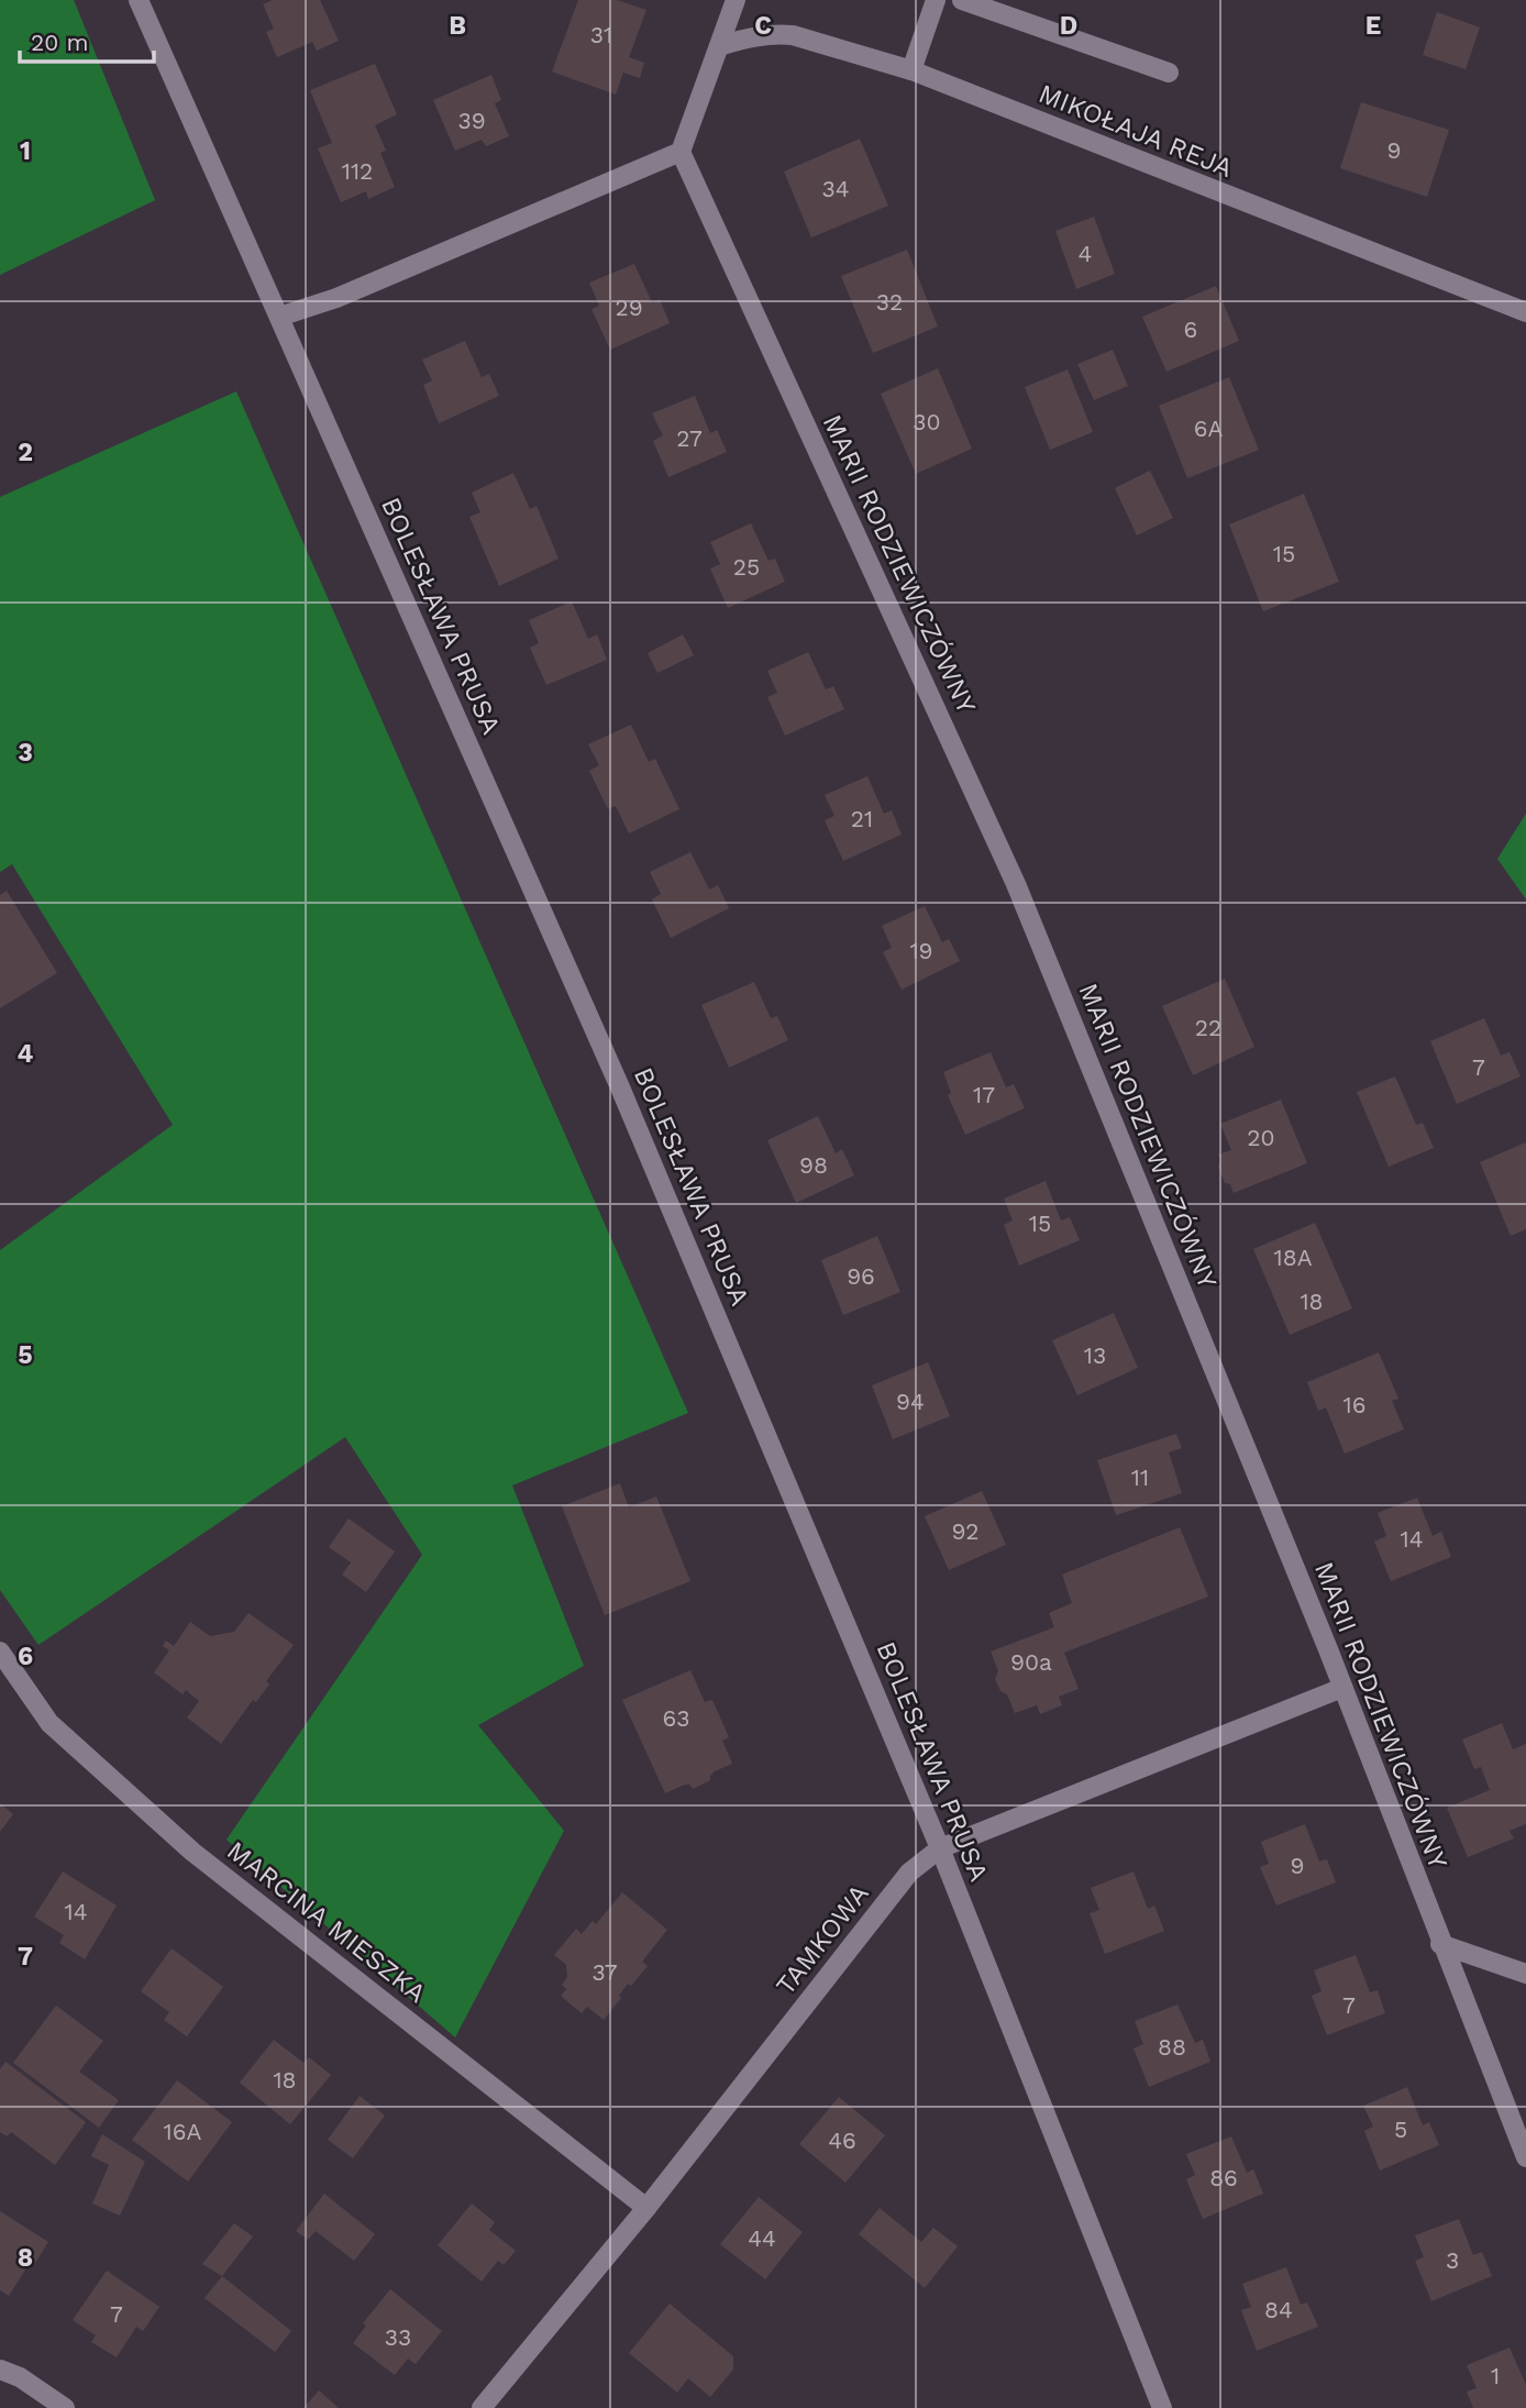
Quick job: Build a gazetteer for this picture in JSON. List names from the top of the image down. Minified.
{"streets":{"street":["MIKOŁAJA REJA","MARII RODZIEWICZÓWNY","BOLESŁAWA PRUSA","MARCINA MIESZKA","TAMKOWA"]},"crossings":[["MARII RODZIEWICZÓWNY","TAMKOWA"],["BOLESŁAWA PRUSA","TAMKOWA"],["MARCINA MIESZKA","TAMKOWA"]],"house_numbers":["31","39","9","112","34","4","32","29","6","30","6A","27","15","25","21","19","22","7","17","20","98","15","18A","96","18","13","94","16","11","92","14","90a","63","9","14","37","7","88","18","5","16A","46","86","44","3","84","7","33","1"],"scale_bar":"20 m","grid":{"columns":["B","C","D","E"],"rows":["1","2","3","4","5","6","7","8"]}}
